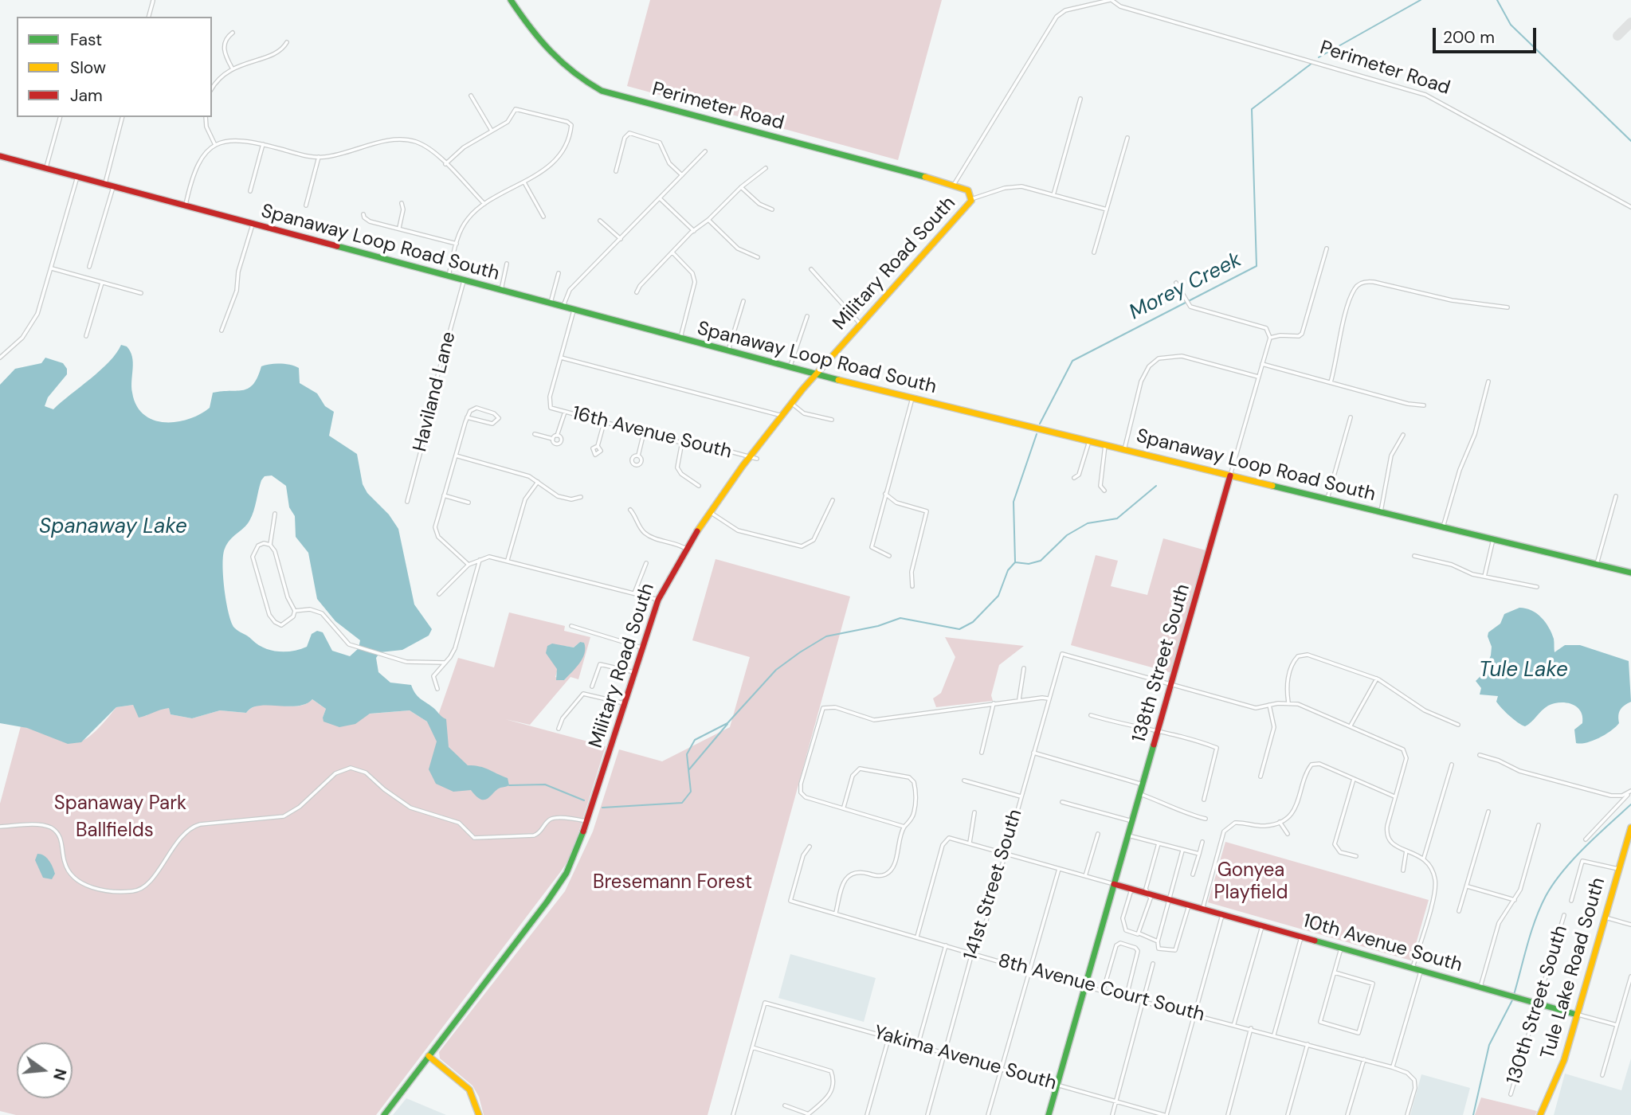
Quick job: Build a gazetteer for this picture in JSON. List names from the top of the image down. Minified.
{"streets":{"main road":["Perimeter Road","Spanaway Loop Road South","Military Road South","138th Street South","10th Avenue South","Tule Lake Road South"],"street":["Haviland Lane","16th Avenue South","141st Street South","8th Avenue Court South","130th Street South","Yakima Avenue South"]},"crossings":[["Perimeter Road","Military Road South"],["Spanaway Loop Road South","Military Road South"],["Spanaway Loop Road South","Haviland Lane"],["Spanaway Loop Road South","138th Street South"],["Military Road South","16th Avenue South"],["138th Street South","141st Street South"],["138th Street South","10th Avenue South"],["138th Street South","8th Avenue Court South"],["138th Street South","Yakima Avenue South"],["141st Street South","10th Avenue South"],["141st Street South","8th Avenue Court South"],["141st Street South","Yakima Avenue South"],["10th Avenue South","Tule Lake Road South"],["10th Avenue South","8th Avenue Court South"],["10th Avenue South","130th Street South"],["Tule Lake Road South","130th Street South"]],"water":["Morey Creek","Spanaway Lake","Tule Lake"],"parks":["Spanaway Park","Ballfields","Gonyea Playfield","Bresemann Forest"],"legend":["Fast","Slow","Jam"],"scale_bar":"200 m","north":"right"}
